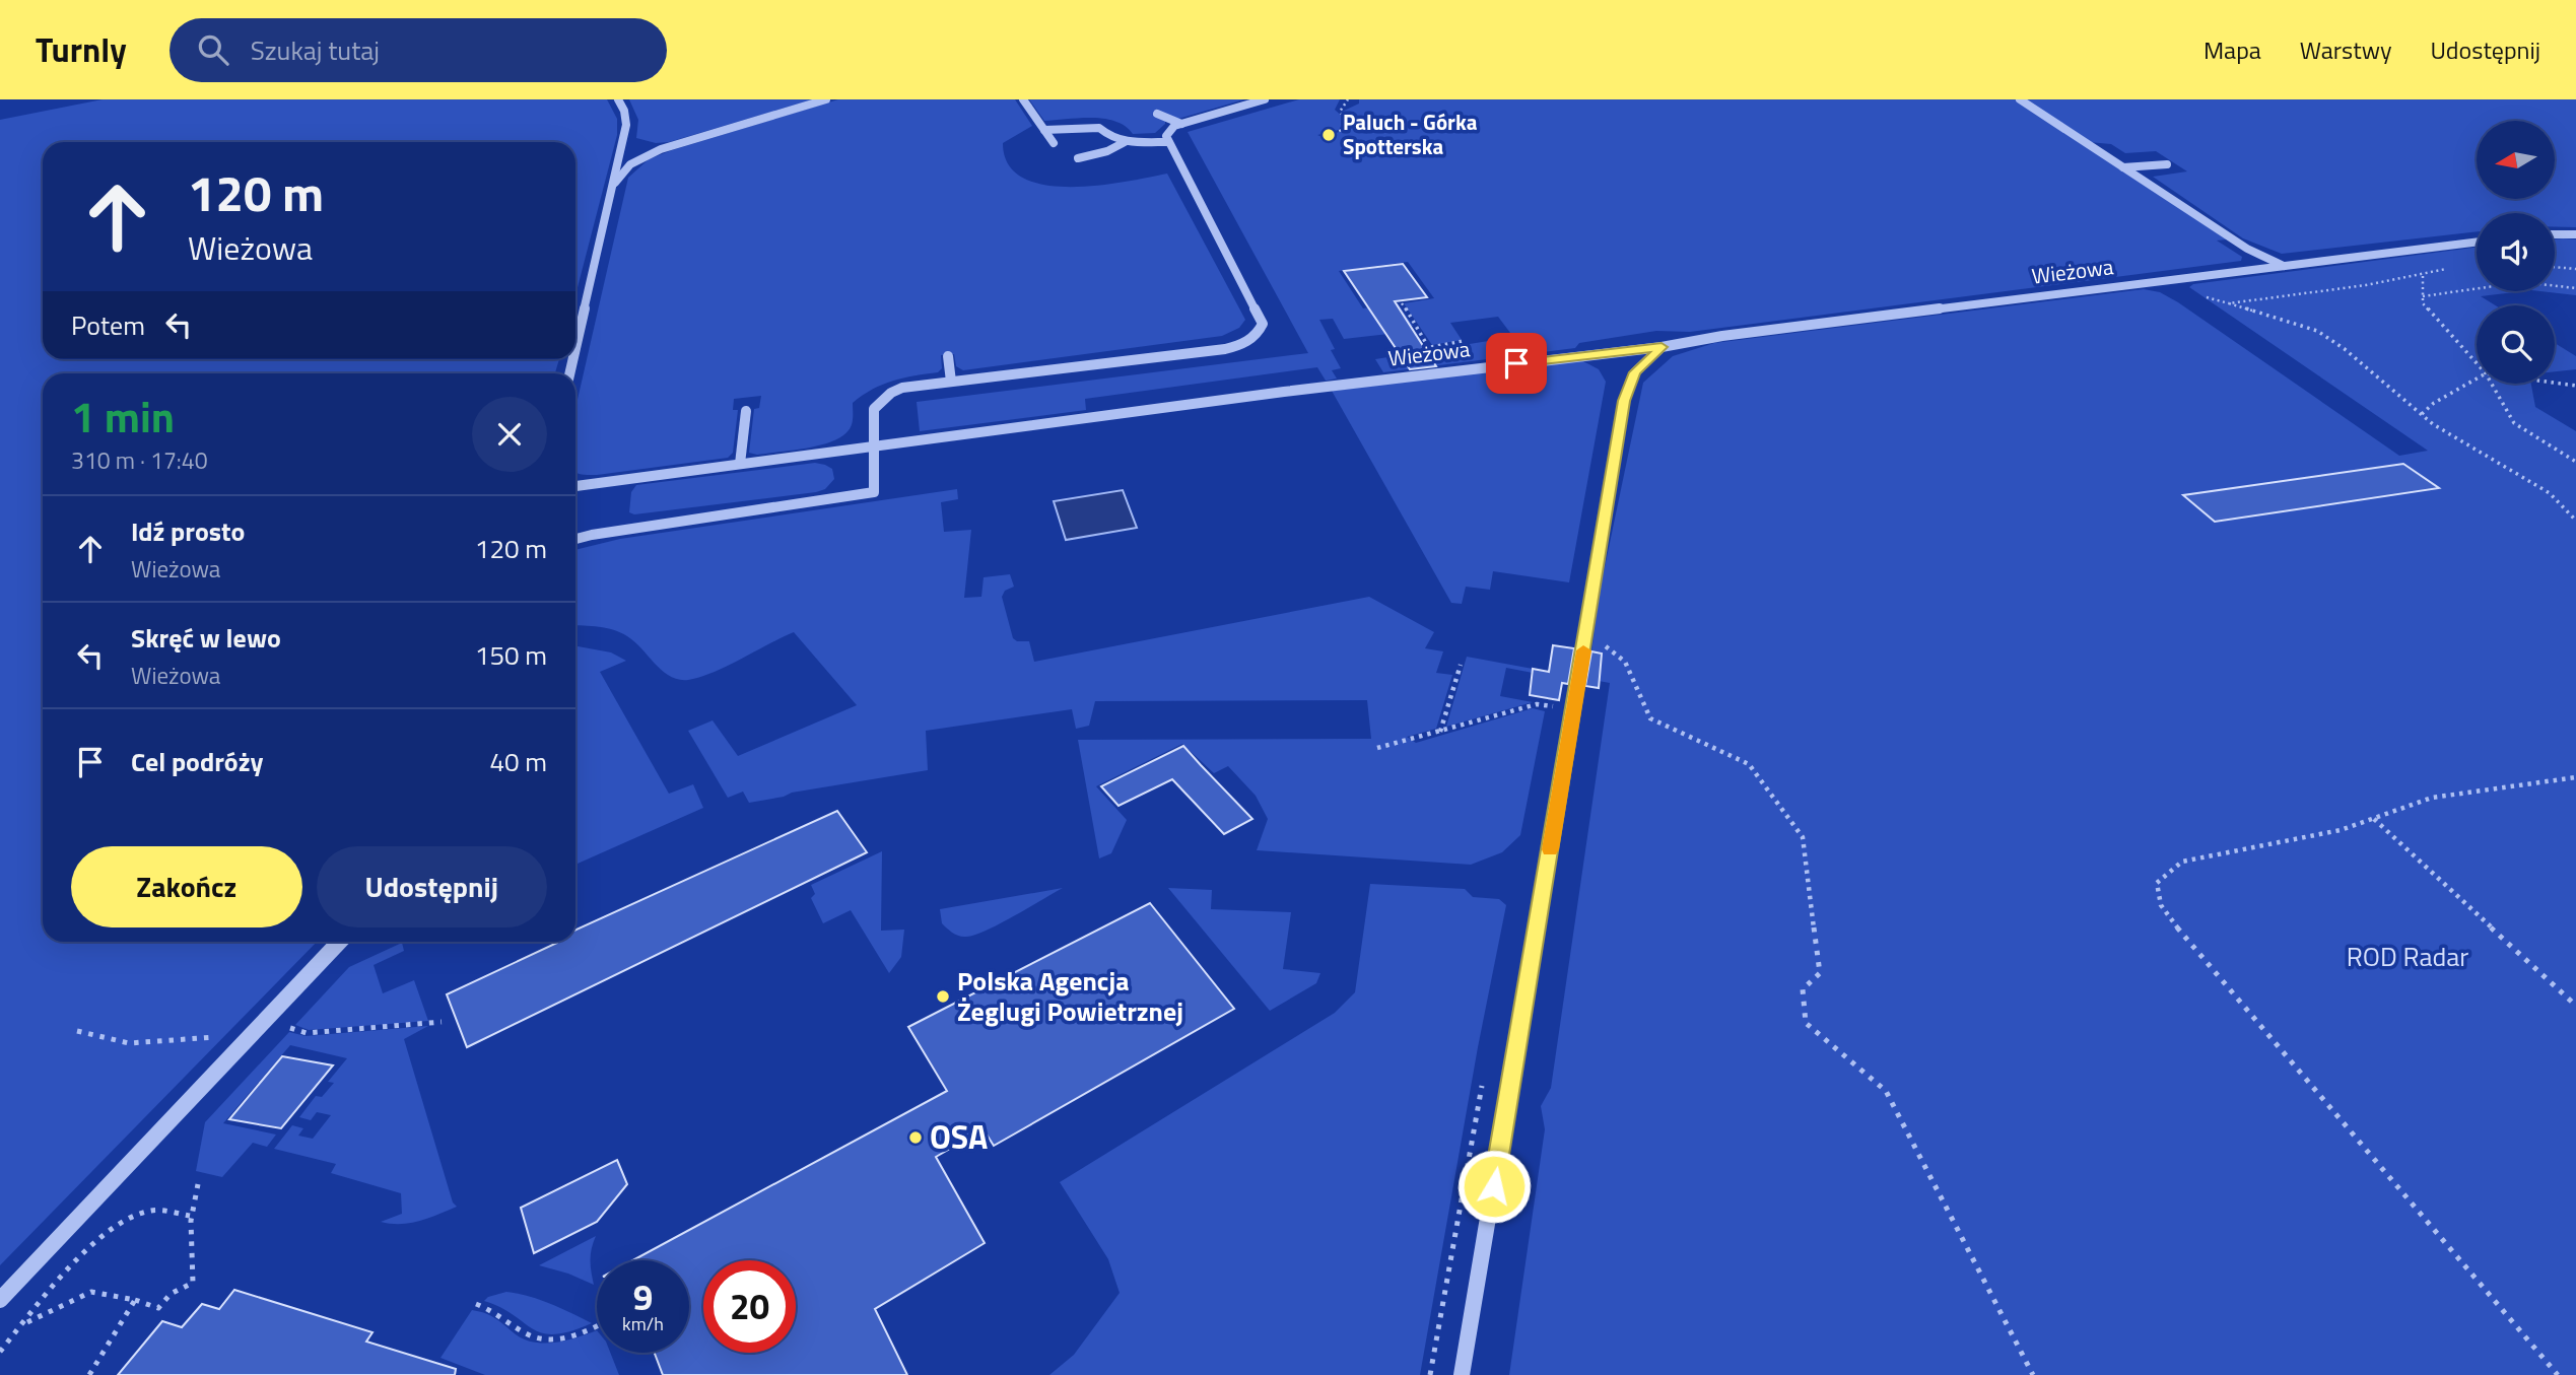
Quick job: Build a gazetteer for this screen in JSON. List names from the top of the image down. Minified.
{"streets":{"lane":["Wieżowa"]},"parks":["ROD Radar"],"places":["Paluch - Górka Spotterska","Polska Agencja Żeglugi Powietrznej","OSA"],"north":"left","page":{"header":"Turnly","search":"Szukaj tutaj","nav":["Mapa","Warstwy","Udostępnij"],"turn":["120 m","Wieżowa"],"then":"Potem","heading":["1 min","310 m · 17:40"],"list":[{"name":"Idź prosto","note":"Wieżowa","value":"120 m"},{"name":"Skręć w lewo","note":"Wieżowa","value":"150 m"},{"name":"Cel podróży","value":"40 m"}],"buttons":["Zakończ","Udostępnij"],"speed":"9 km/h","limit":"20"}}
